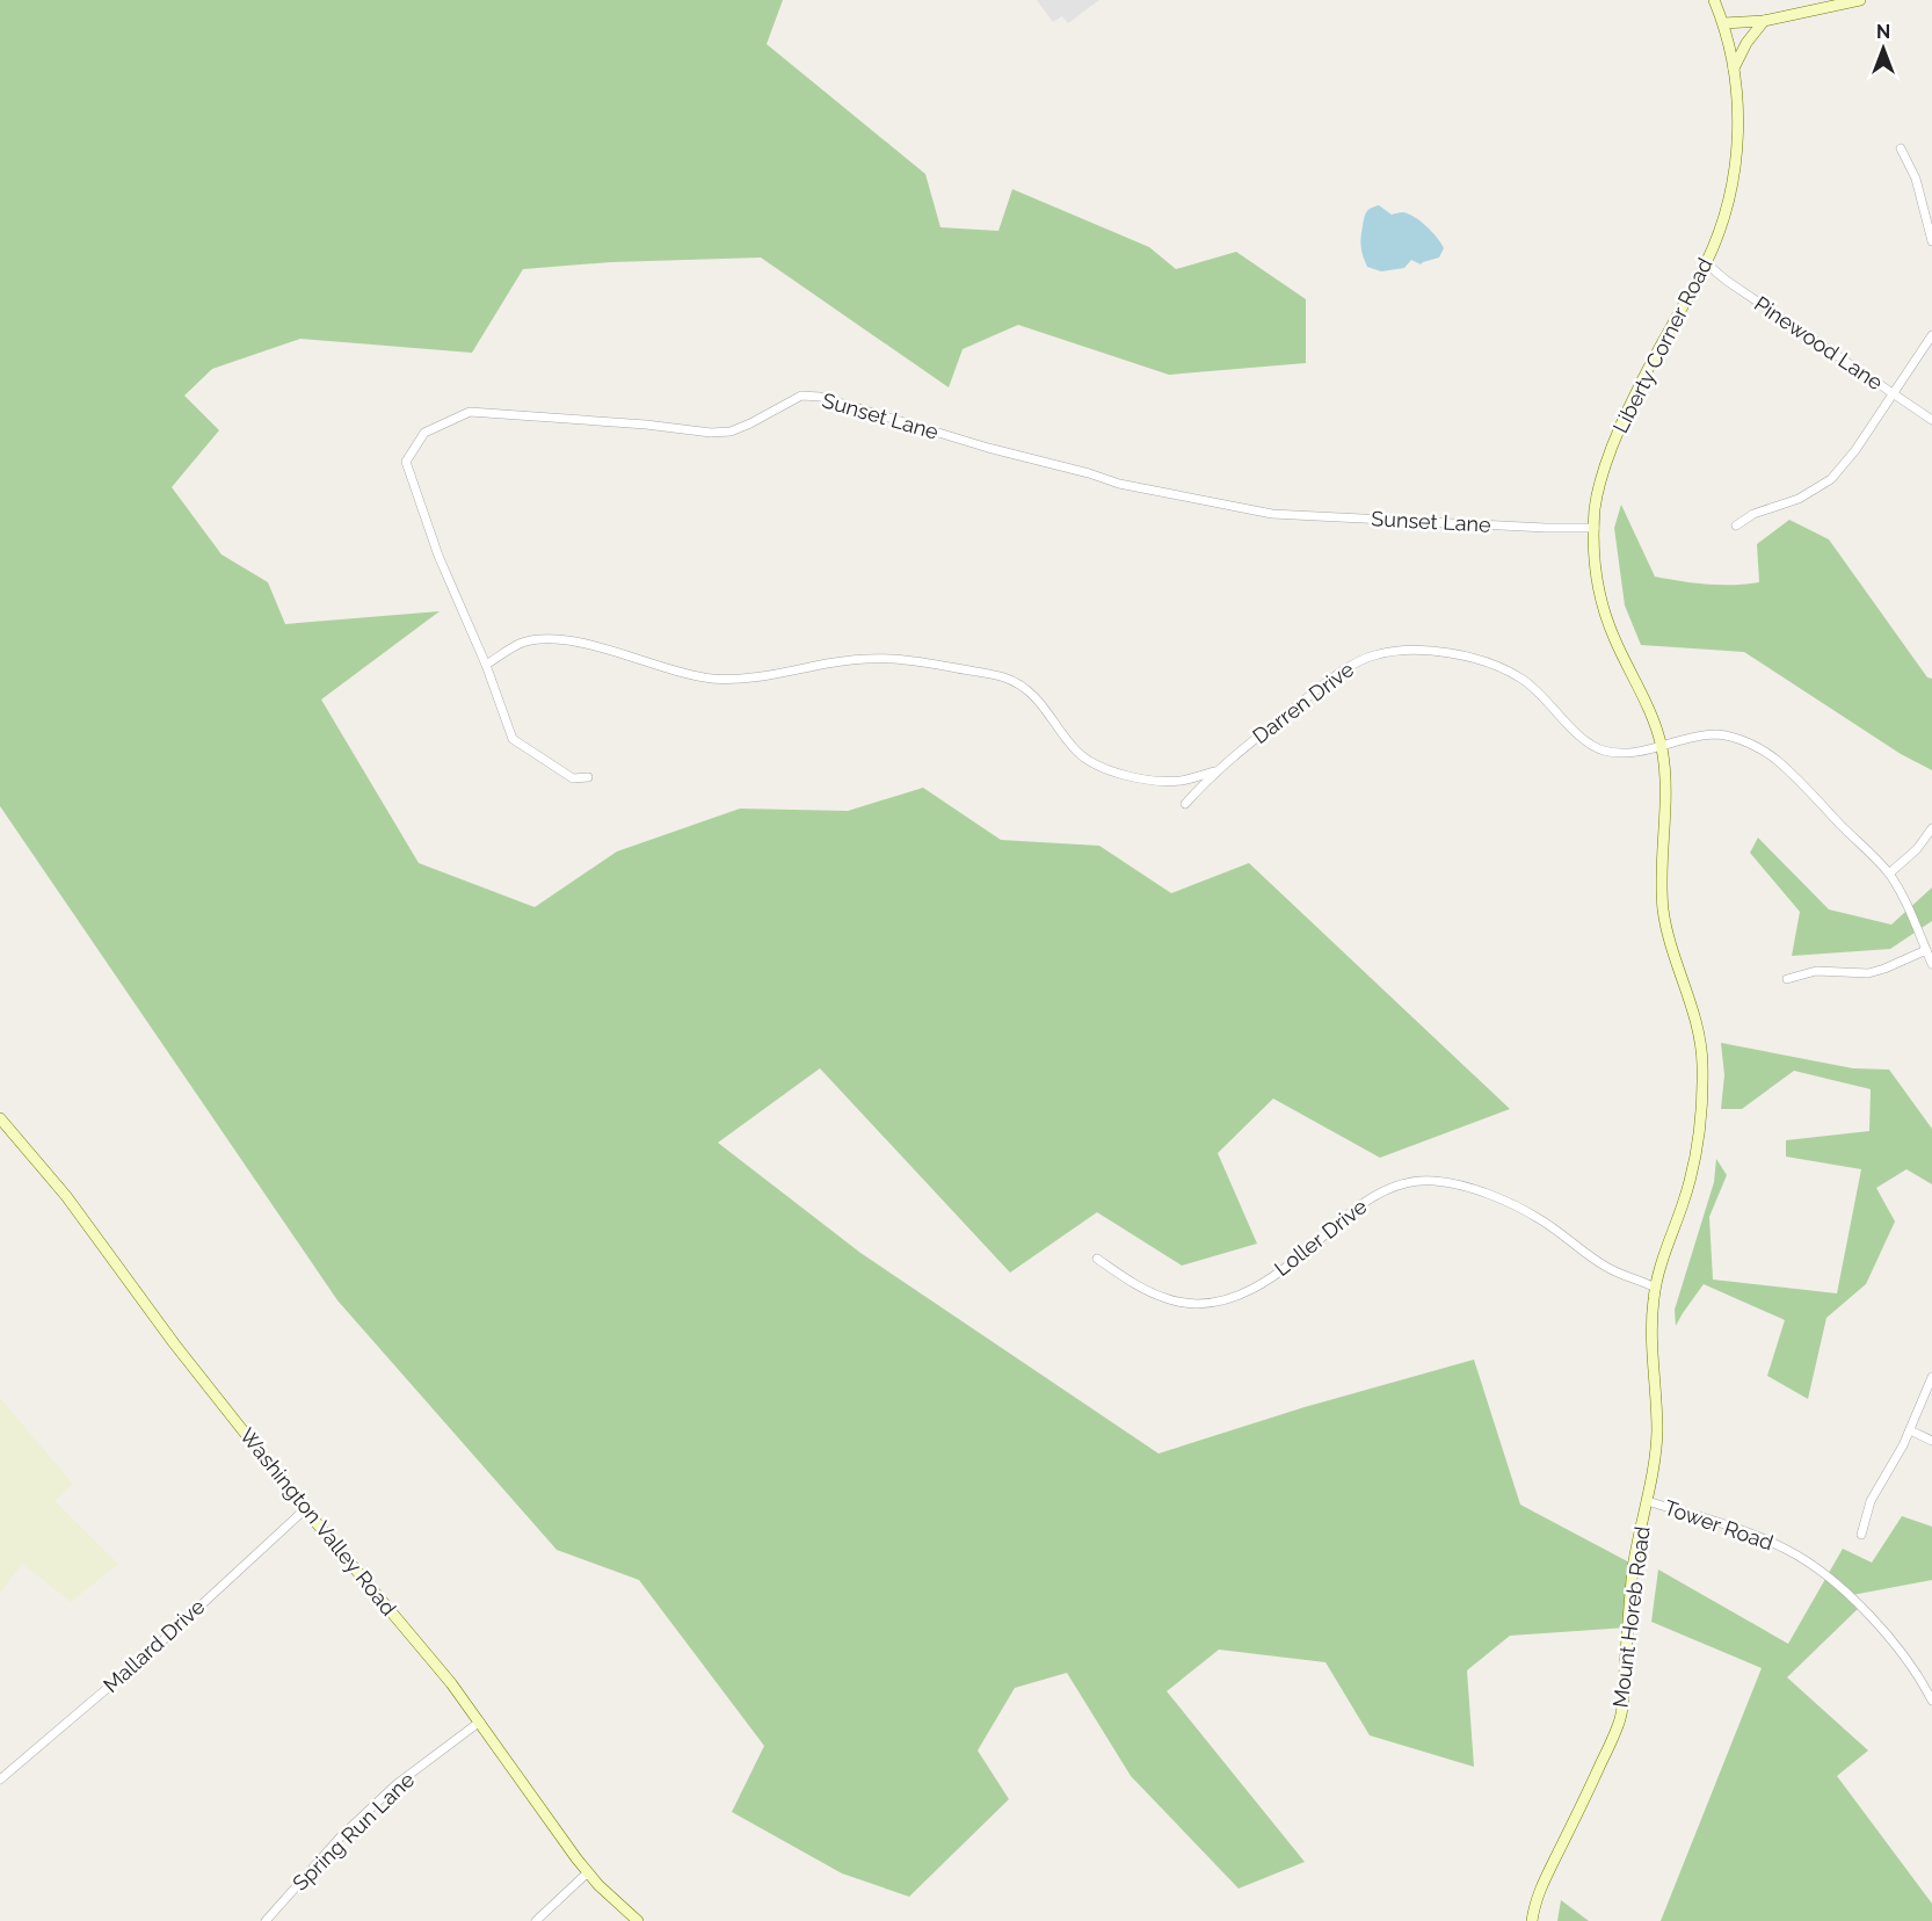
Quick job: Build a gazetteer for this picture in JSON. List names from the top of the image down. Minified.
{"streets":{"street":["Pinewood Lane","Liberty Corner Road","Sunset Lane","Darren Drive","Loller Drive","Washington Valley Road","Tower Road","Mount Horeb Road","Mallard Drive","Spring Run Lane"]},"crossings":[["Pinewood Lane","Liberty Corner Road"],["Liberty Corner Road","Sunset Lane"],["Liberty Corner Road","Darren Drive"],["Liberty Corner Road","Loller Drive"],["Liberty Corner Road","Mount Horeb Road"],["Washington Valley Road","Mallard Drive"],["Washington Valley Road","Spring Run Lane"],["Tower Road","Mount Horeb Road"]],"north":"top"}
